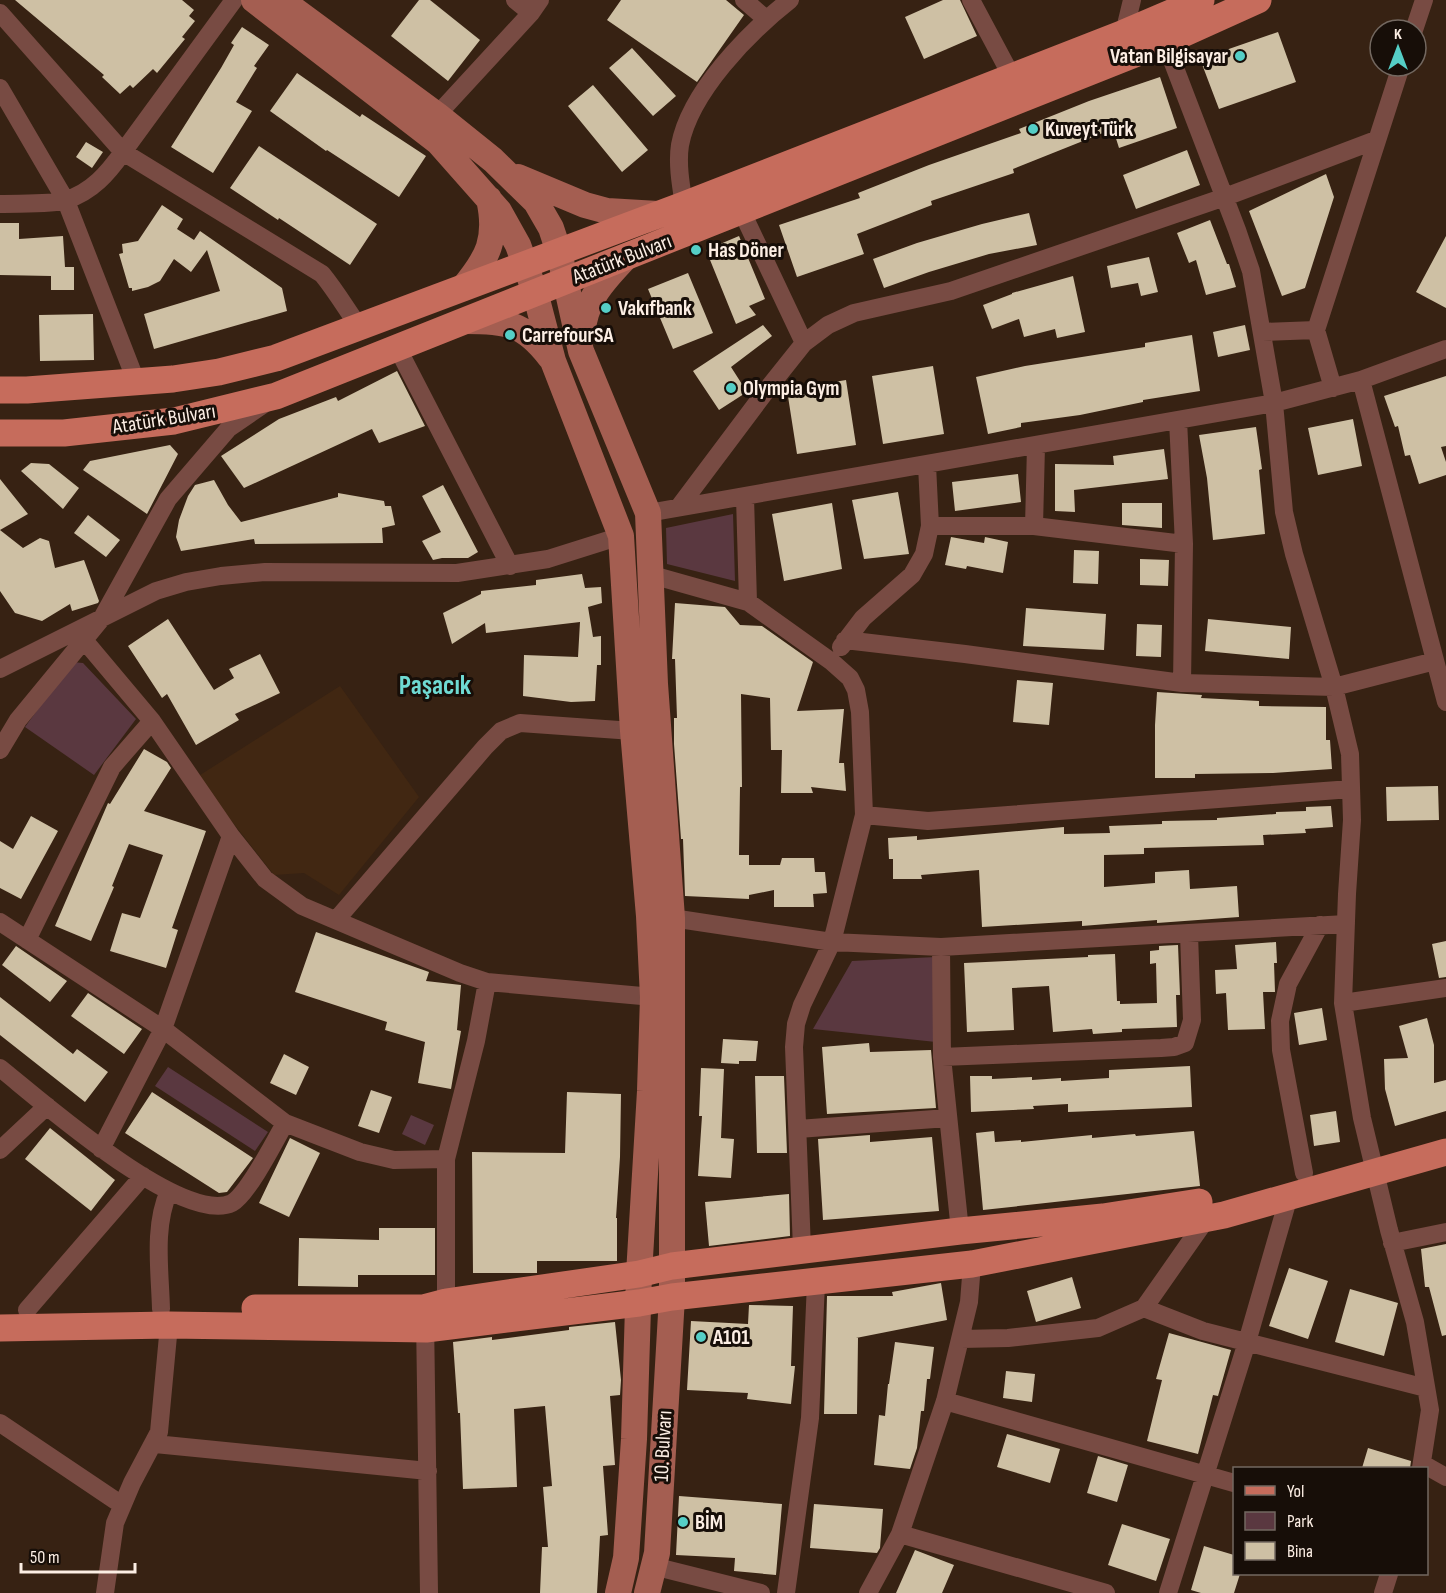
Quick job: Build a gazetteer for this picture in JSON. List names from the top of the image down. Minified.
{"streets":{"main road":["Atatürk Bulvarı","10. Bulvarı"]},"crossings":[["Atatürk Bulvarı","10. Bulvarı"]],"districts":["Paşacık"],"places":["Vatan Bilgisayar","Kuveyt Türk","Has Döner","Vakıfbank","CarrefourSA","Olympia Gym","A101","BİM"],"legend":["Yol","Park","Bina"],"scale_bar":"50 m","north":"top"}
